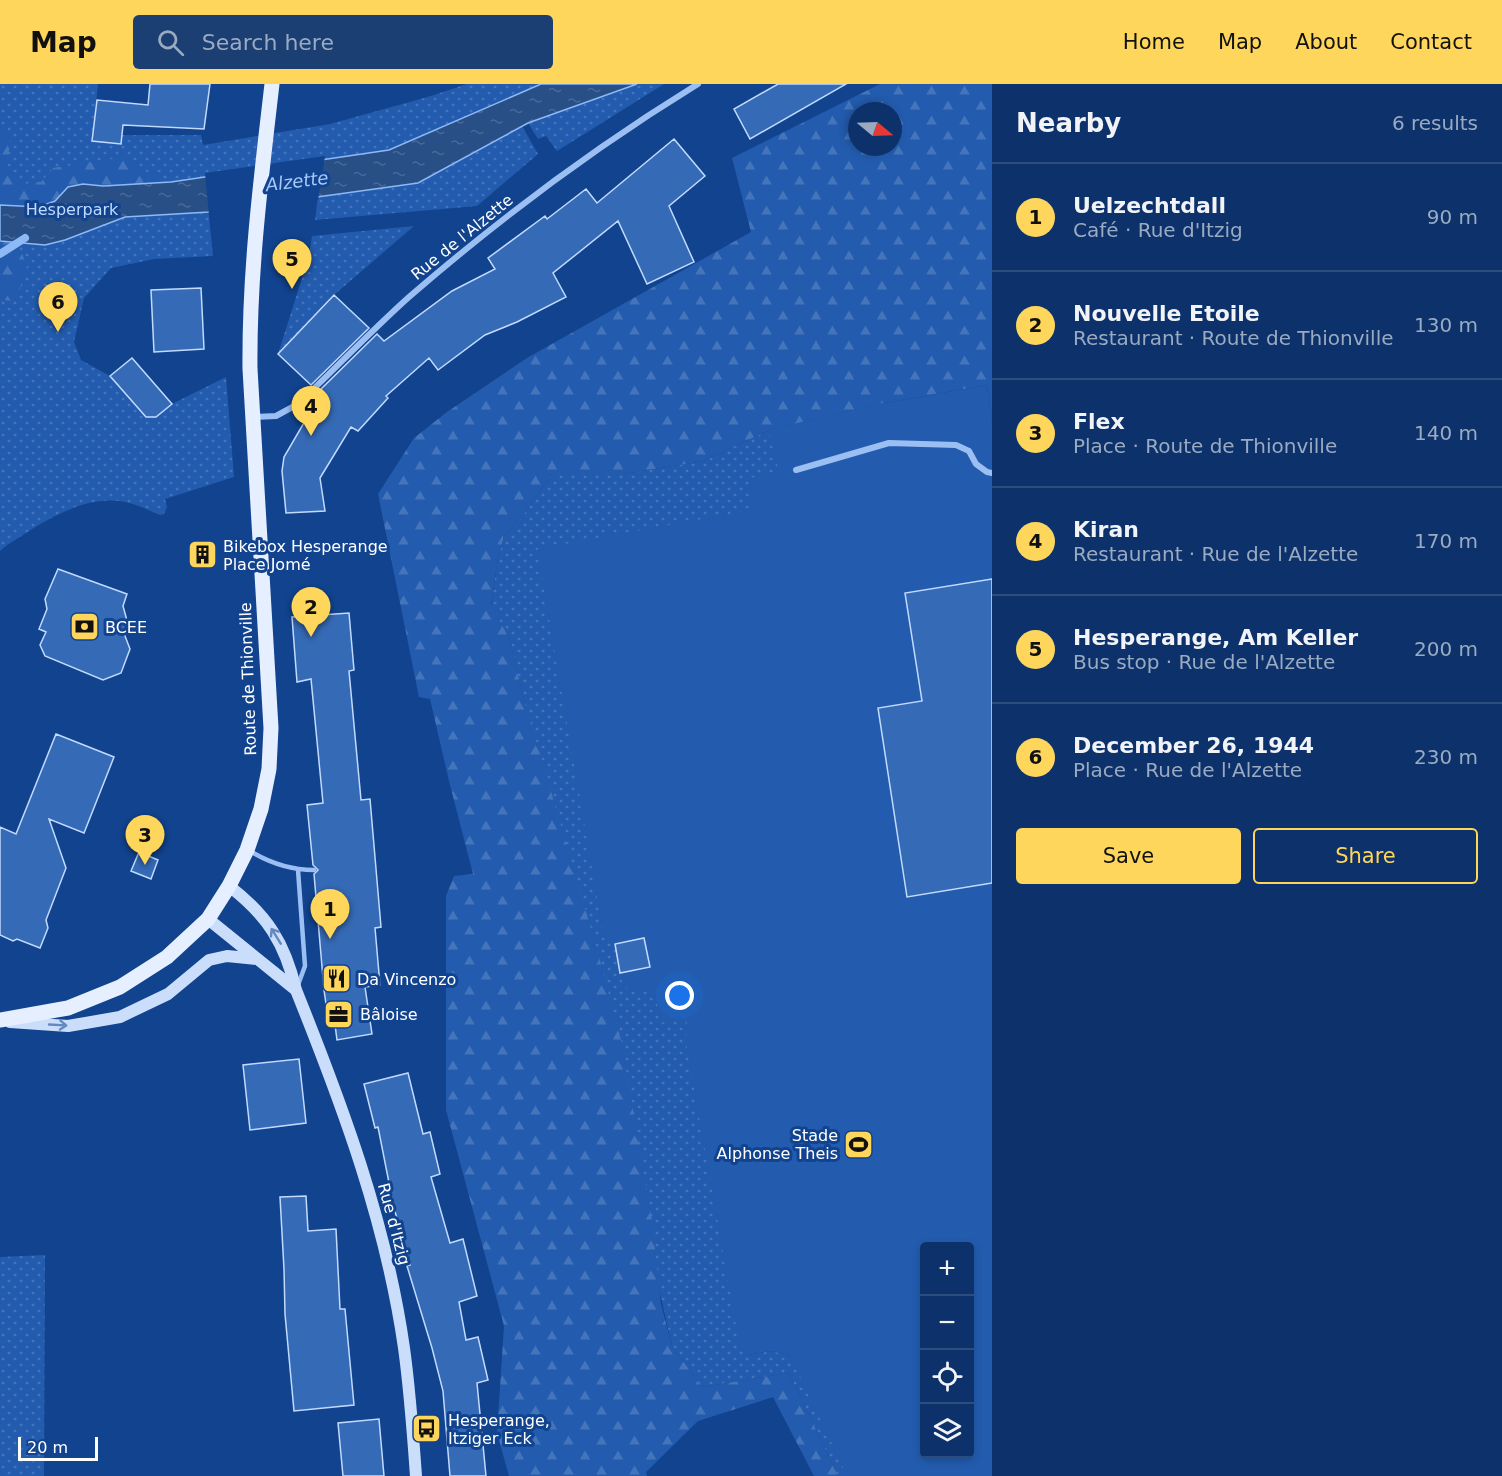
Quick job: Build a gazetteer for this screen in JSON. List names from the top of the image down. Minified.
{"streets":{"main road":["Route de Thionville","Rue d'Itzig"],"street":["Rue de l'Alzette"]},"crossings":[["Rue de l'Alzette","Route de Thionville"],["Route de Thionville","Rue d'Itzig"]],"water":["Alzette"],"parks":["Hesperpark"],"places":{"building":["Bikebox Hesperange Place Jomé"],"bank":["BCEE"],"restaurant":["Da Vincenzo"],"office":["Bâloise"],"sports":["Stade Alphonse Theis"],"bus stop":["Hesperange, Itziger Eck"]},"scale_bar":"20 m","north":"right","page":{"header":"Map","search":"Search here","nav":["Home","Map","About","Contact"],"heading":["Nearby","6 results"],"list":[{"mark":"1","name":"Uelzechtdall","note":"Café · Rue d'Itzig","value":"90 m"},{"mark":"2","name":"Nouvelle Etoile","note":"Restaurant · Route de Thionville","value":"130 m"},{"mark":"3","name":"Flex","note":"Place · Route de Thionville","value":"140 m"},{"mark":"4","name":"Kiran","note":"Restaurant · Rue de l'Alzette","value":"170 m"},{"mark":"5","name":"Hesperange, Am Keller","note":"Bus stop · Rue de l'Alzette","value":"200 m"},{"mark":"6","name":"December 26, 1944","note":"Place · Rue de l'Alzette","value":"230 m"}],"pins":["5","6","4","2","3","1"],"buttons":["Save","Share"],"map_buttons":["+","−"],"scale":"20 m"}}
